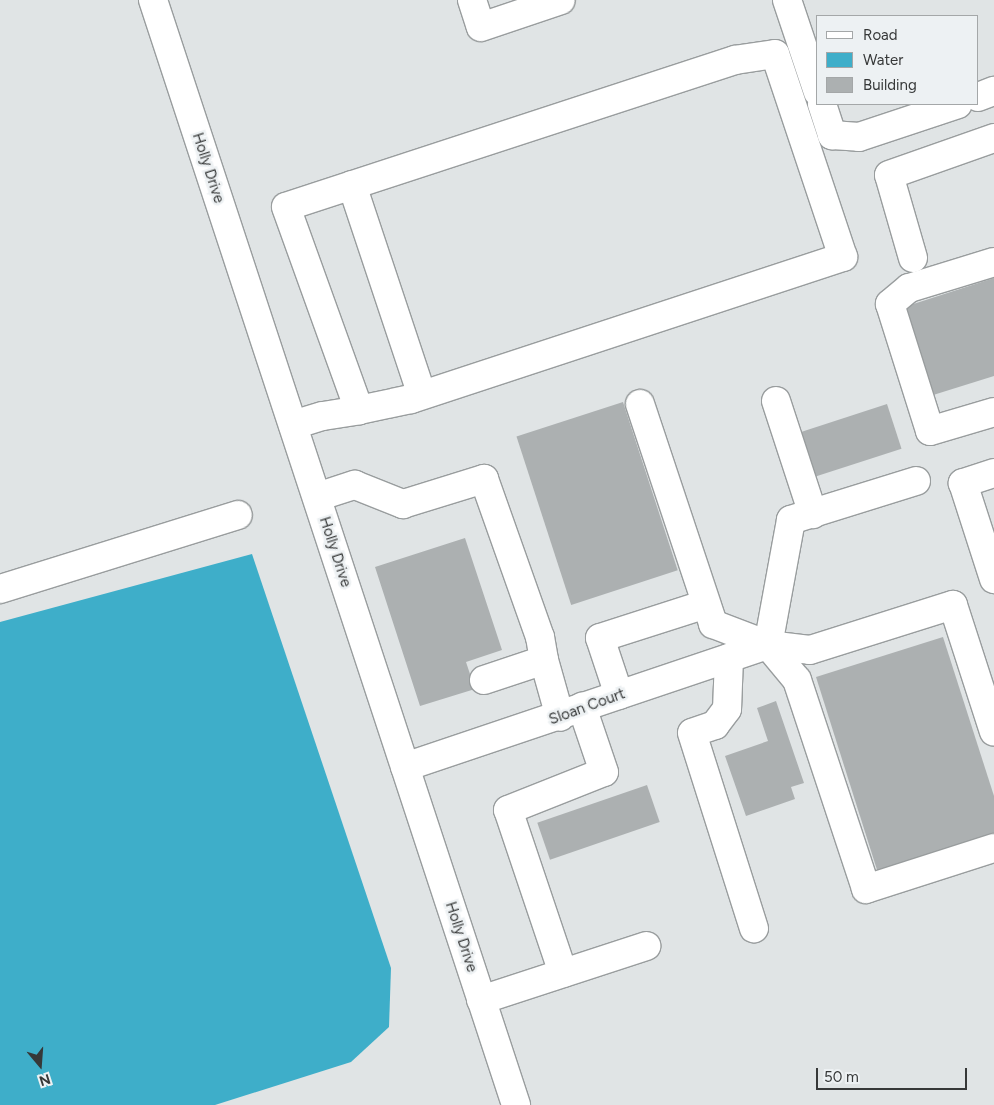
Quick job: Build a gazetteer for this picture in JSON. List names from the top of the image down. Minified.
{"streets":{"street":["Holly Drive","Sloan Court"]},"crossings":[["Holly Drive","Sloan Court"]],"legend":["Road","Water","Building"],"scale_bar":"50 m","north":"bottom"}
